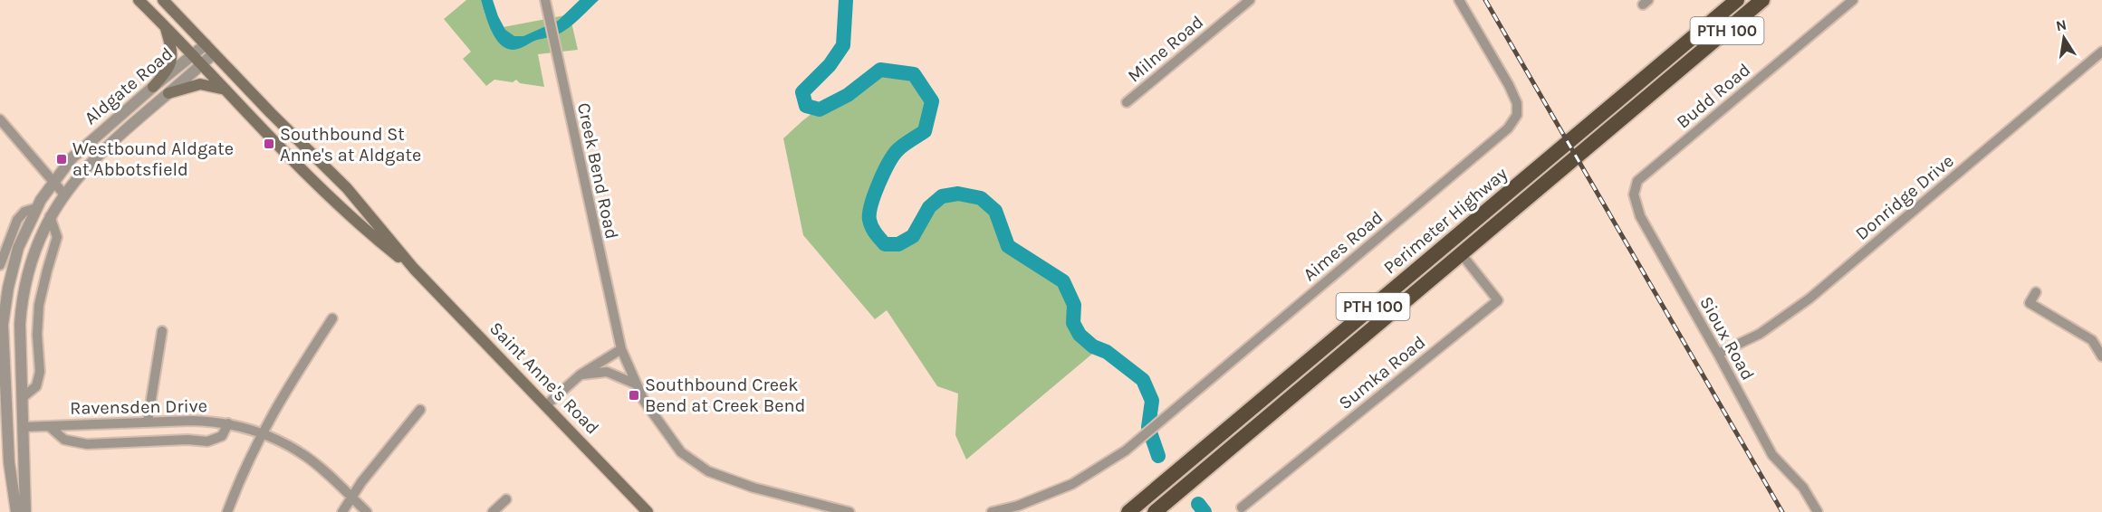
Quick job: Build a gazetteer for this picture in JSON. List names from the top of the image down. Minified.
{"streets":{"highway":["PTH 100","Perimeter Highway"],"main road":["Saint Anne's Road"],"street":["Milne Road","Aldgate Road","Budd Road","Creek Bend Road","Donridge Drive","Aimes Road","Sioux Road","Sumka Road","Ravensden Drive"]},"crossings":[["Aldgate Road","Saint Anne's Road"],["Aldgate Road","Ravensden Drive"],["Budd Road","Sioux Road"],["Donridge Drive","Sioux Road"],["Perimeter Highway","Sumka Road"]],"places":{"transit":["Southbound St Anne's at Aldgate","Westbound Aldgate at Abbotsfield","Southbound Creek Bend at Creek Bend"]},"north":"top"}
